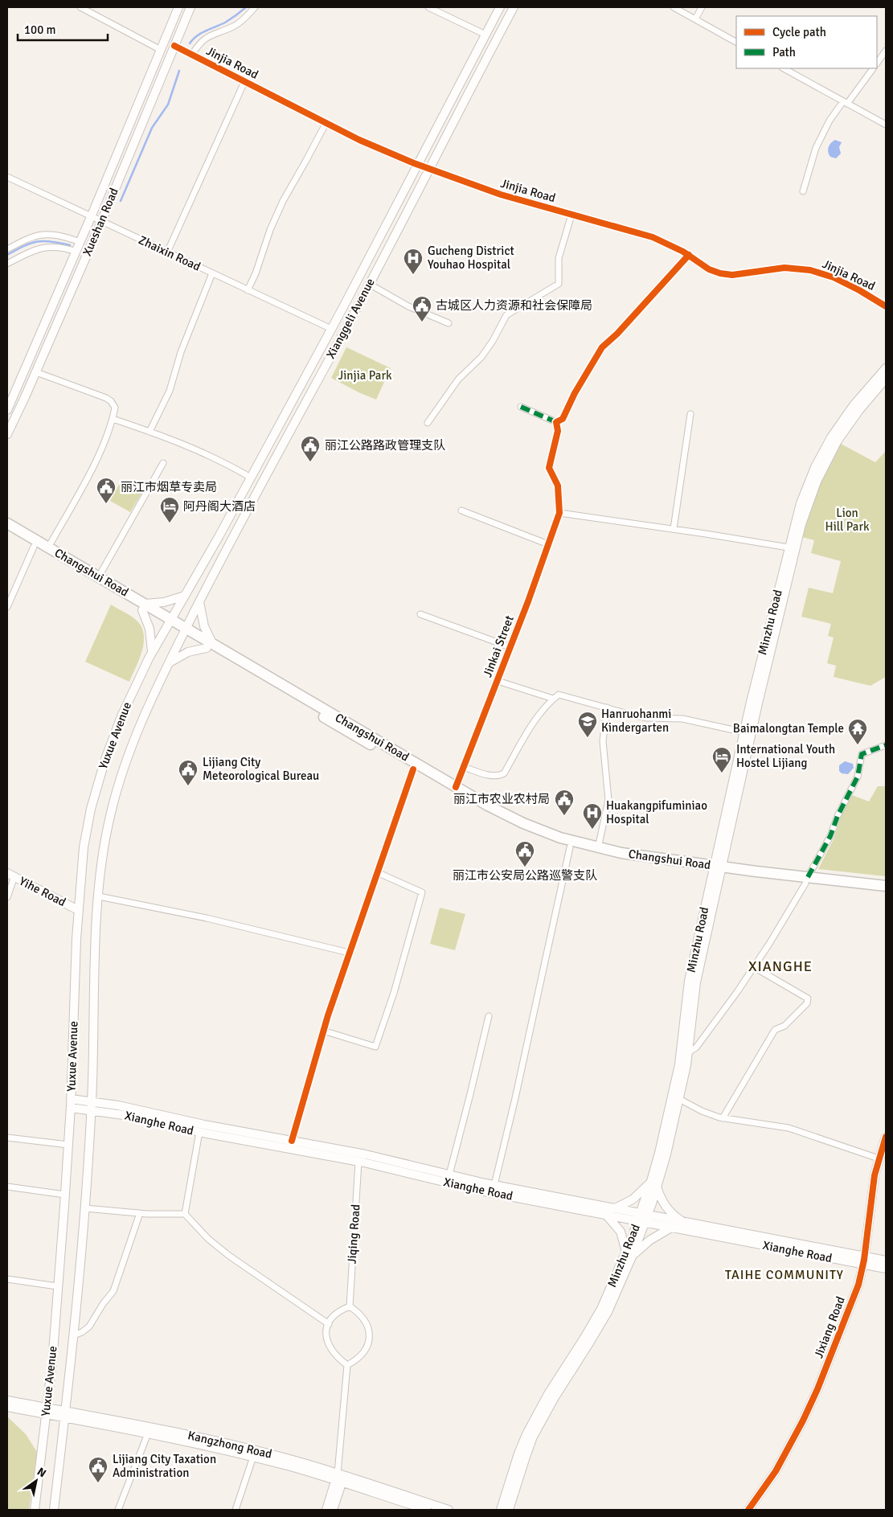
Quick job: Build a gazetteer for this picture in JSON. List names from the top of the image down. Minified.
{"streets":{"highway":["Changshui Road"],"main road":["Xueshan Road","Xianggeli Avenue","Minzhu Road","Yuxue Avenue","Yihe Road","Xianghe Road","Jixiang Road","Kangzhong Road"],"street":["Jinjia Road","Zhaixin Road","Jinkai Street","Jiqing Road"]},"crossings":[["Jinjia Road","Xueshan Road"],["Jinjia Road","Xianggeli Avenue"],["Xueshan Road","Zhaixin Road"],["Zhaixin Road","Xianggeli Avenue"],["Xianggeli Avenue","Changshui Road"],["Xianggeli Avenue","Yuxue Avenue"],["Changshui Road","Minzhu Road"],["Changshui Road","Jinkai Street"],["Changshui Road","Yuxue Avenue"],["Minzhu Road","Xianghe Road"],["Yuxue Avenue","Yihe Road"],["Yuxue Avenue","Xianghe Road"],["Yuxue Avenue","Kangzhong Road"],["Xianghe Road","Jiqing Road"],["Xianghe Road","Jixiang Road"]],"districts":["XIANGHE","TAIHE COMMUNITY"],"parks":["Jinjia Park","Lion Hill Park"],"places":{"hospital":["Gucheng District Youhao Hospital","Huakangpifuminiao Hospital"],"public building":["古城区人力资源和社会保障局","丽江公路路政管理支队","丽江市烟草专卖局","Lijiang City Meteorological Bureau","丽江市农业农村局","丽江市公安局公路巡警支队","Lijiang City Taxation Administration"],"hotel":["阿丹阁大酒店","International Youth Hostel Lijiang"],"school or university":["Hanruohanmi Kindergarten"],"temple":["Baimalongtan Temple"]},"legend":["Cycle path","Path"],"scale_bar":"100 m","north":"top right"}
